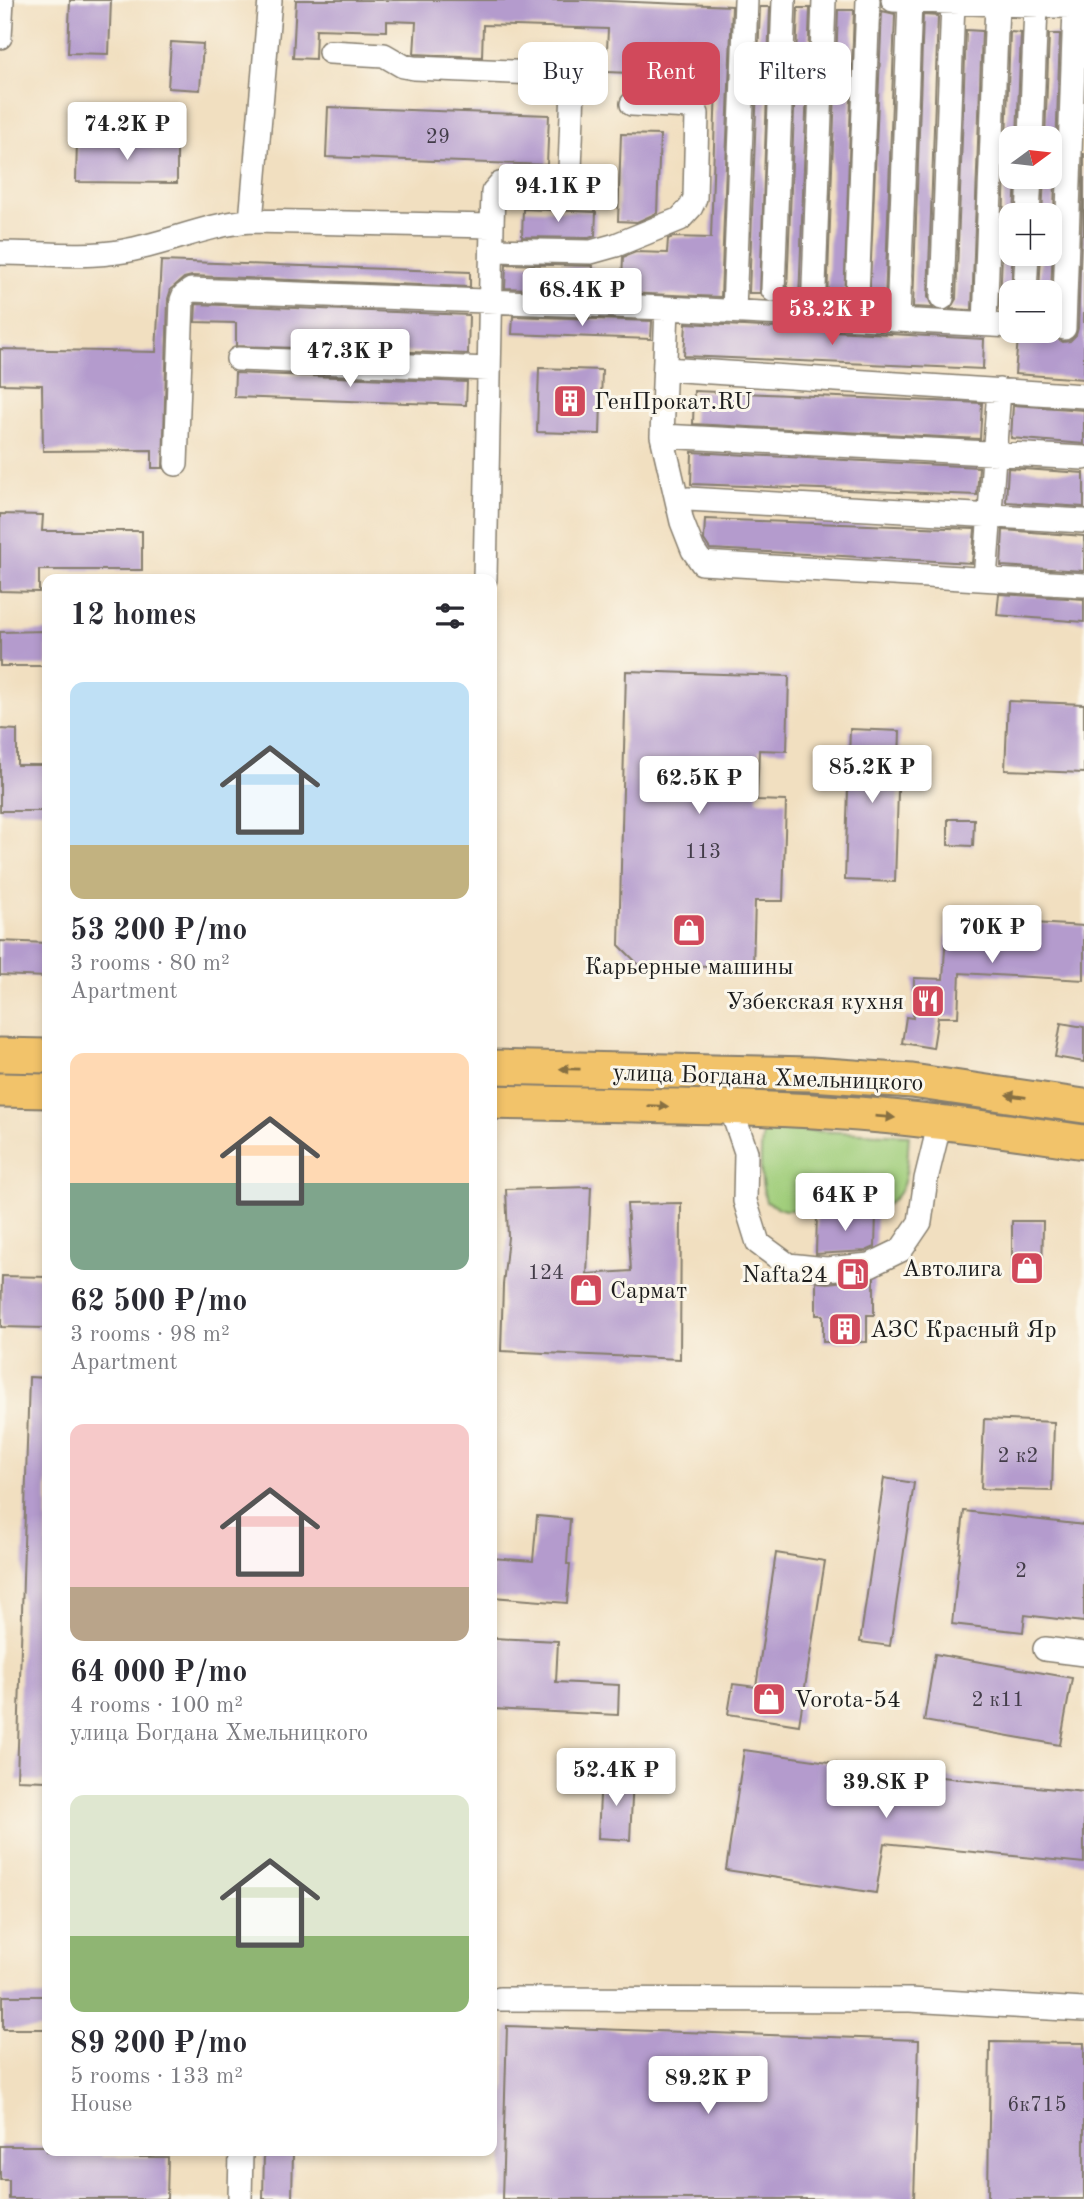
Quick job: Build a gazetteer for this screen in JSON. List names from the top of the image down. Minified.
{"streets":{"highway":["улица Богдана Хмельницкого"]},"places":{"building":["ГенПрокат.RU","АЗС Красный Яр"],"shop":["Карьерные машины","Автолига","Сармат","Vorota-54"],"restaurant":["Узбекская кухня"],"fuel station":["Nafta24"]},"house_numbers":["29","113","124","2 к2","2","2 к11","6к715"],"north":"right","page":{"chip":["Buy","Rent","Filters"],"price":["74.2K ₽","94.1K ₽","68.4K ₽","53.2K ₽","47.3K ₽","85.2K ₽","62.5K ₽","70K ₽","64K ₽","52.4K ₽","39.8K ₽","89.2K ₽"],"map_buttons":["+","−"],"heading":"12 homes","list":[{"name":"53 200 ₽/mo","note":"3 rooms · 80 m² · Apartment"},{"name":"62 500 ₽/mo","note":"3 rooms · 98 m² · Apartment"},{"name":"64 000 ₽/mo","note":"4 rooms · 100 m² · улица Богдана Хмельницкого"},{"name":"89 200 ₽/mo","note":"5 rooms · 133 m² · House"}]}}
